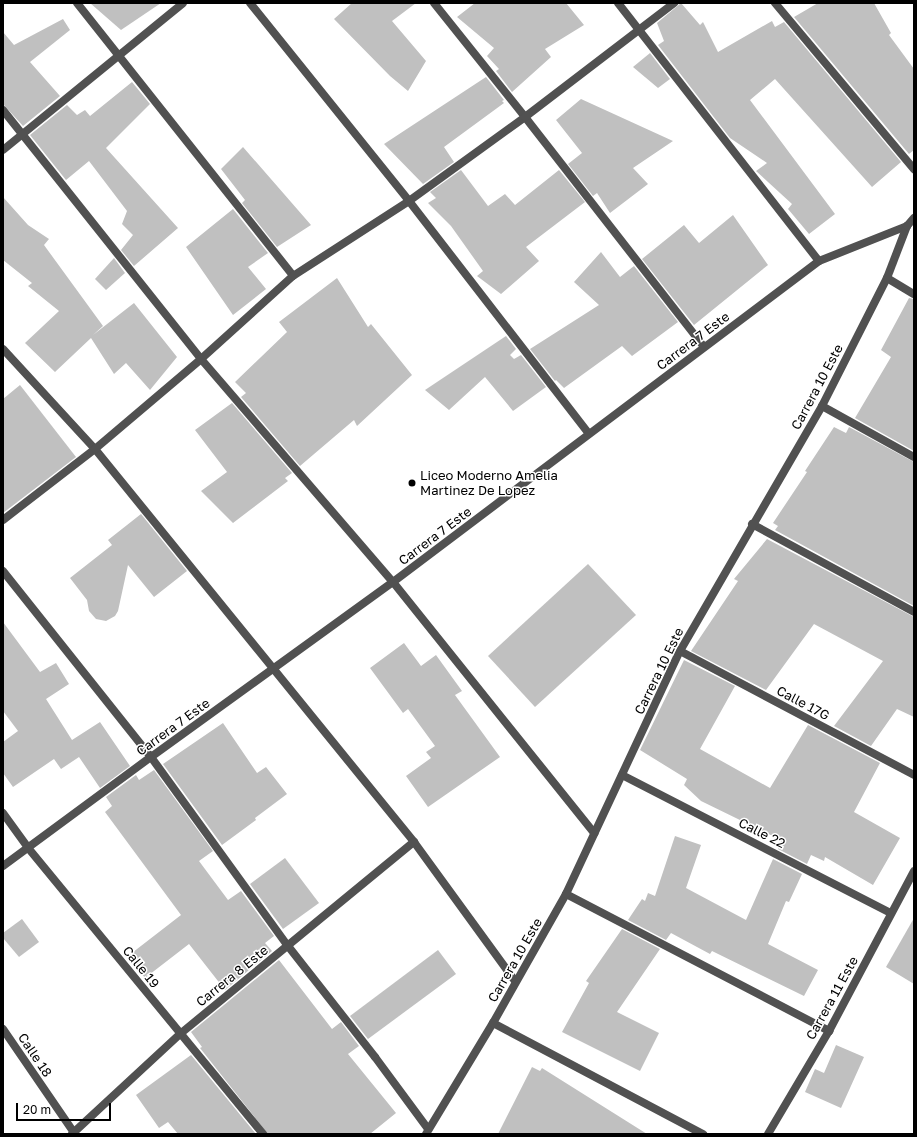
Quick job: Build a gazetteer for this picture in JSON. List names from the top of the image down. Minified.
{"streets":{"street":["Carrera 7 Este","Carrera 10 Este","Calle 17G","Calle 22","Calle 19","Carrera 8 Este","Carrera 11 Este","Calle 18"]},"crossings":[["Carrera 7 Este","Carrera 10 Este"],["Carrera 7 Este","Calle 19"],["Carrera 10 Este","Calle 17G"],["Carrera 10 Este","Calle 22"],["Calle 22","Carrera 11 Este"],["Calle 19","Carrera 8 Este"],["Carrera 8 Este","Calle 18"]],"places":["Liceo Moderno Amelia Martinez De Lopez"],"scale_bar":"20 m"}
